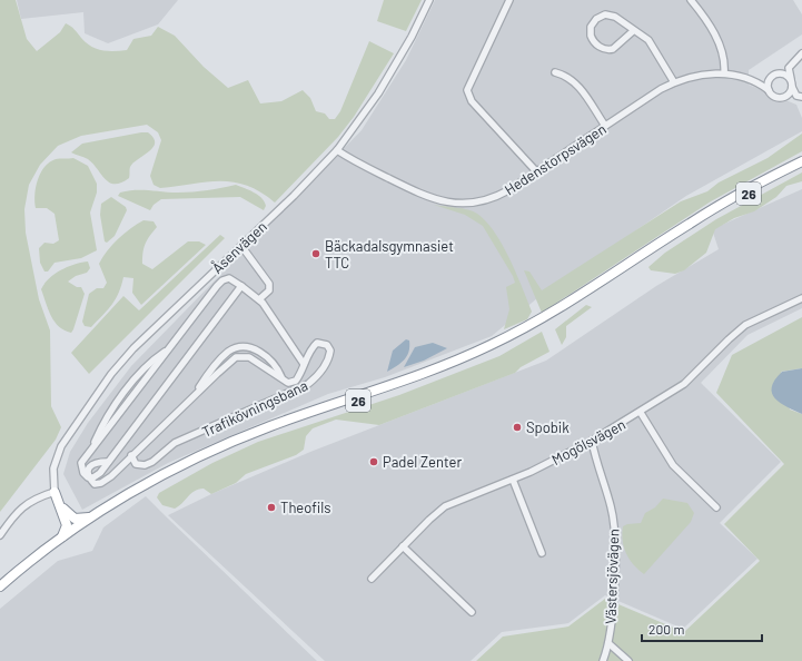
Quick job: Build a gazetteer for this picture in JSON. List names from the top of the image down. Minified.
{"streets":{"highway":["26"],"street":["Hedenstorpsvägen","Åsenvägen","Trafikövningsbana","Mogölsvägen","Västersjövägen"]},"crossings":[["Hedenstorpsvägen","Åsenvägen"],["Mogölsvägen","Västersjövägen"]],"places":["Bäckadalsgymnasiet TTC","Spobik","Padel Zenter","Theofils"],"scale_bar":"200 m"}
